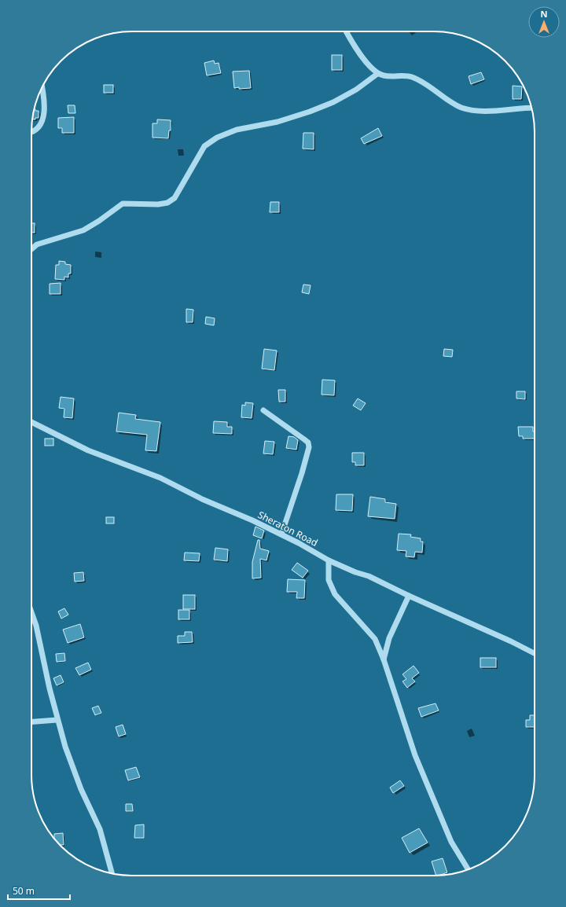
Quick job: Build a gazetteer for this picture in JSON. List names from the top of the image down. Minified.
{"streets":{"street":["Sheraton Road"]},"scale_bar":"50 m","north":"top"}
